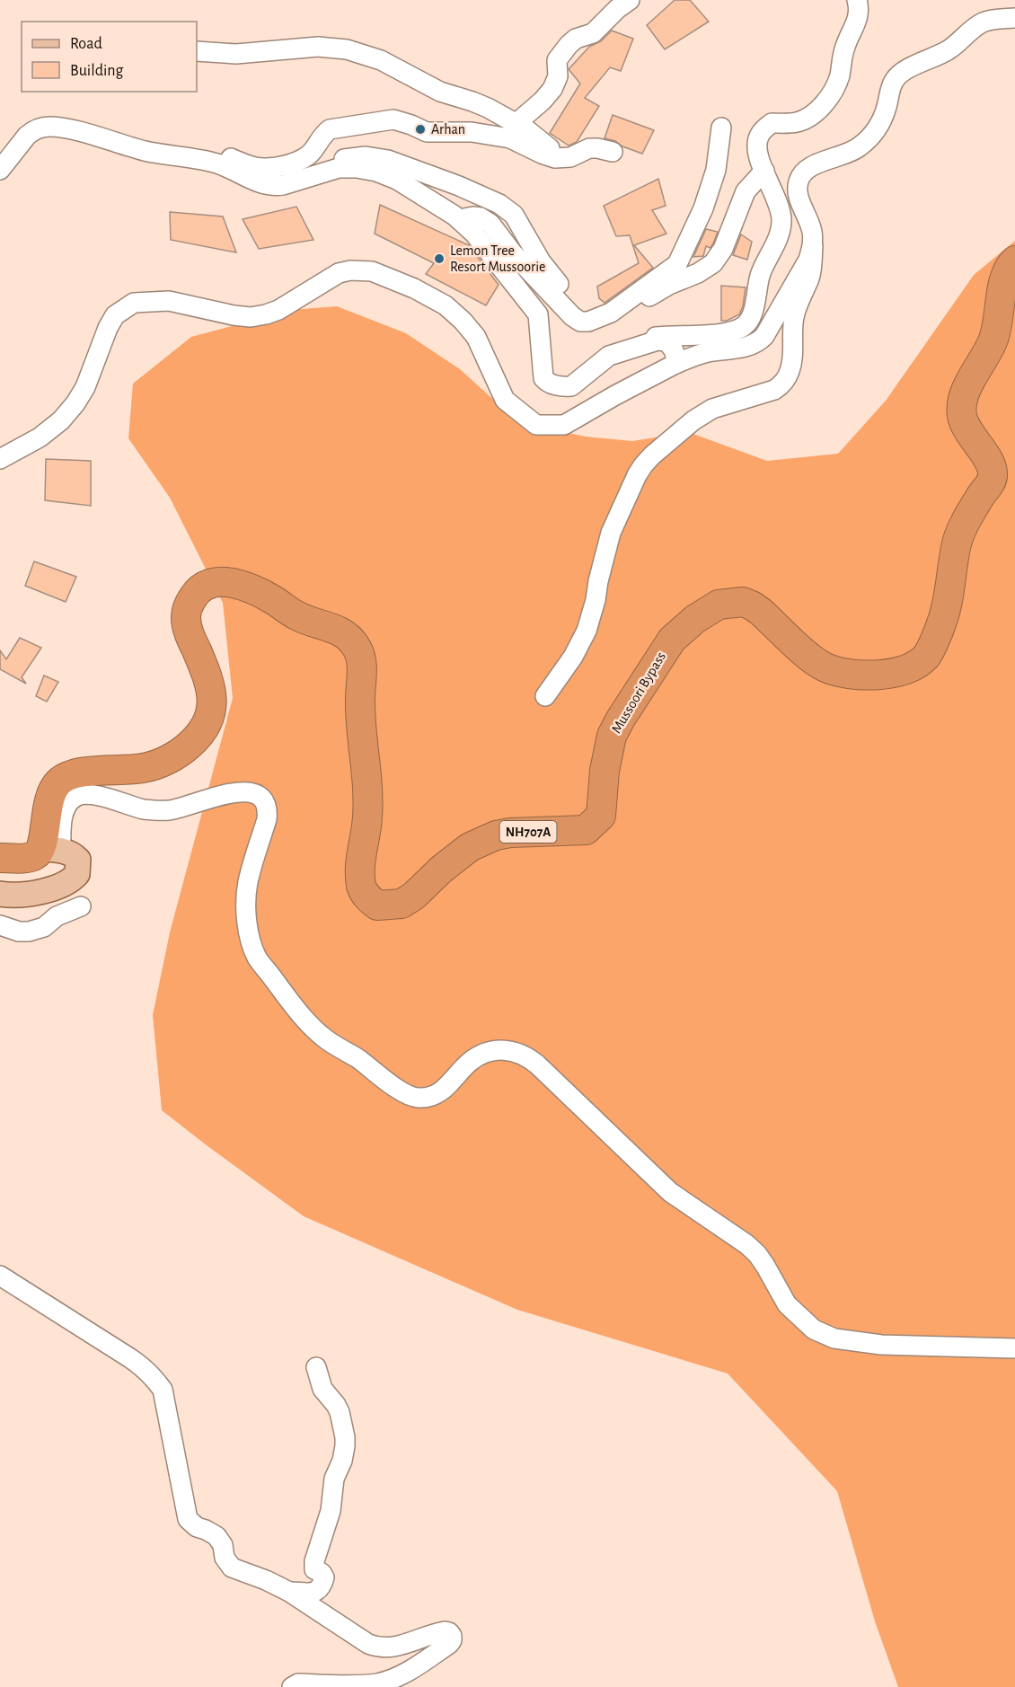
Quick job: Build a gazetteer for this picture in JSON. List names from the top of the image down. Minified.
{"streets":{"highway":["Mussoori Bypass","NH707A"]},"places":["Arhan","Lemon Tree Resort Mussoorie"],"legend":["Road","Building"]}
